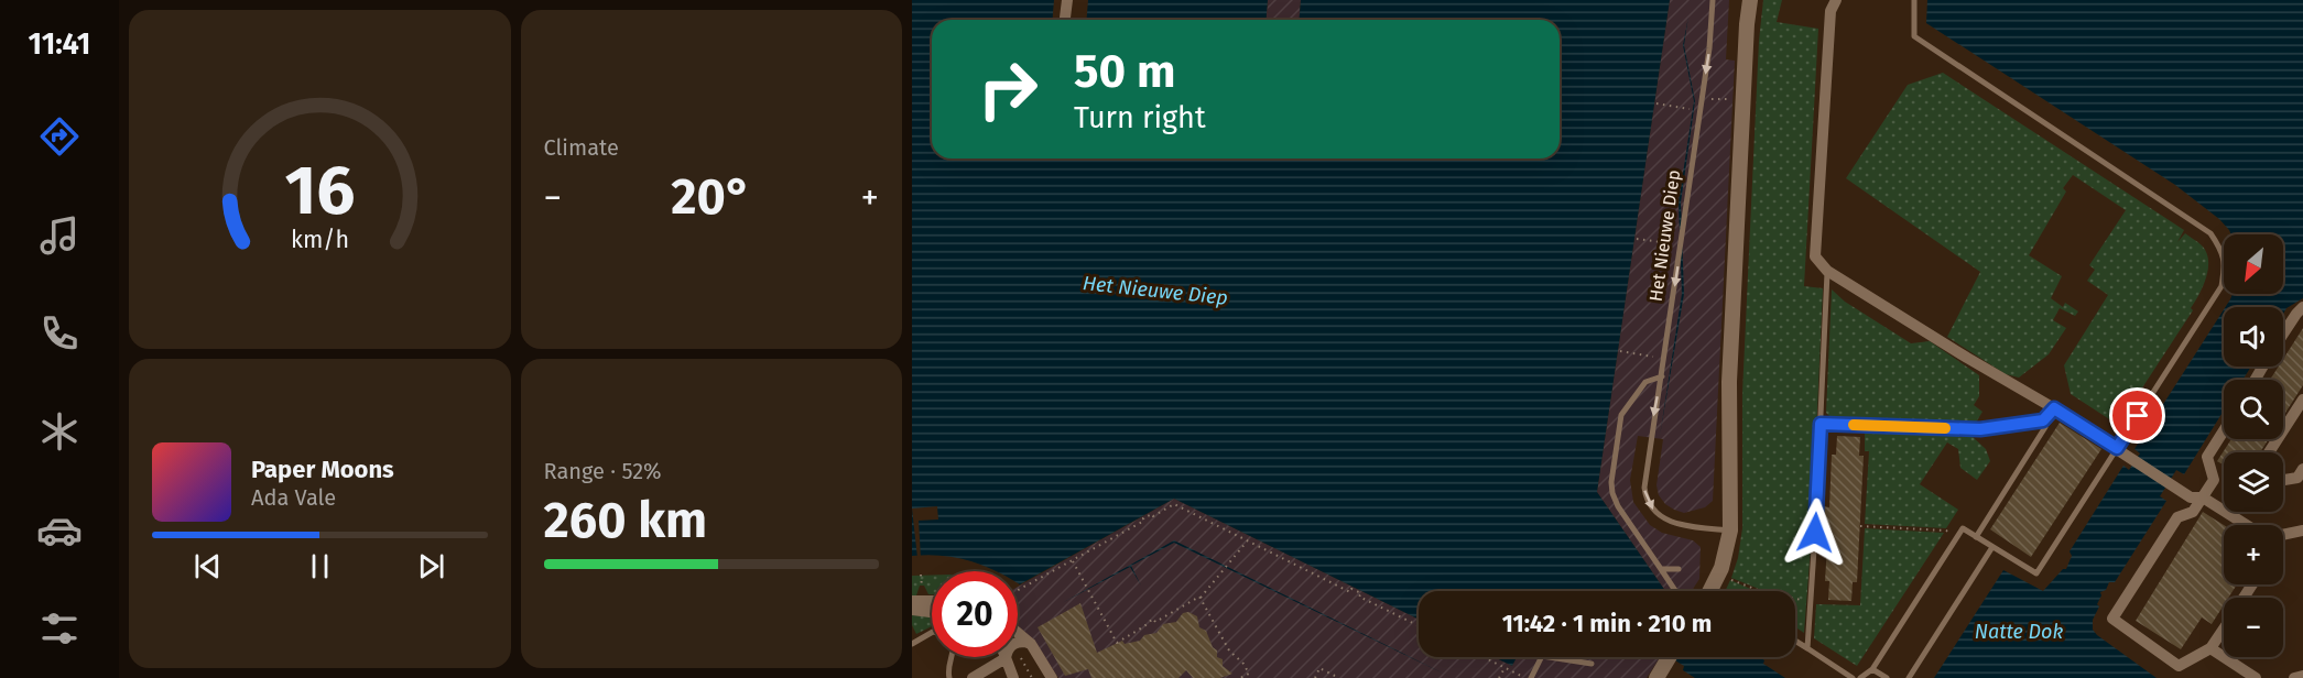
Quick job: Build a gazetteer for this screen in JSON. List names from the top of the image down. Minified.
{"streets":{"lane":["Het Nieuwe Diep"]},"one_way":["Het Nieuwe Diep"],"water":["Het Nieuwe Diep","Natte Dok"],"north":"bottom left","page":{"tabs":"11:41","tile":["Climate",["Range · 52%","260 km"]],"turn":["50 m","Turn right"],"heat":["−","20°","+"],"map_buttons":["+","−"],"song":["Paper Moons","Ada Vale"],"limit":"20","trip":"11:42 · 1 min · 210 m","gauge":["16","km/h"]}}
